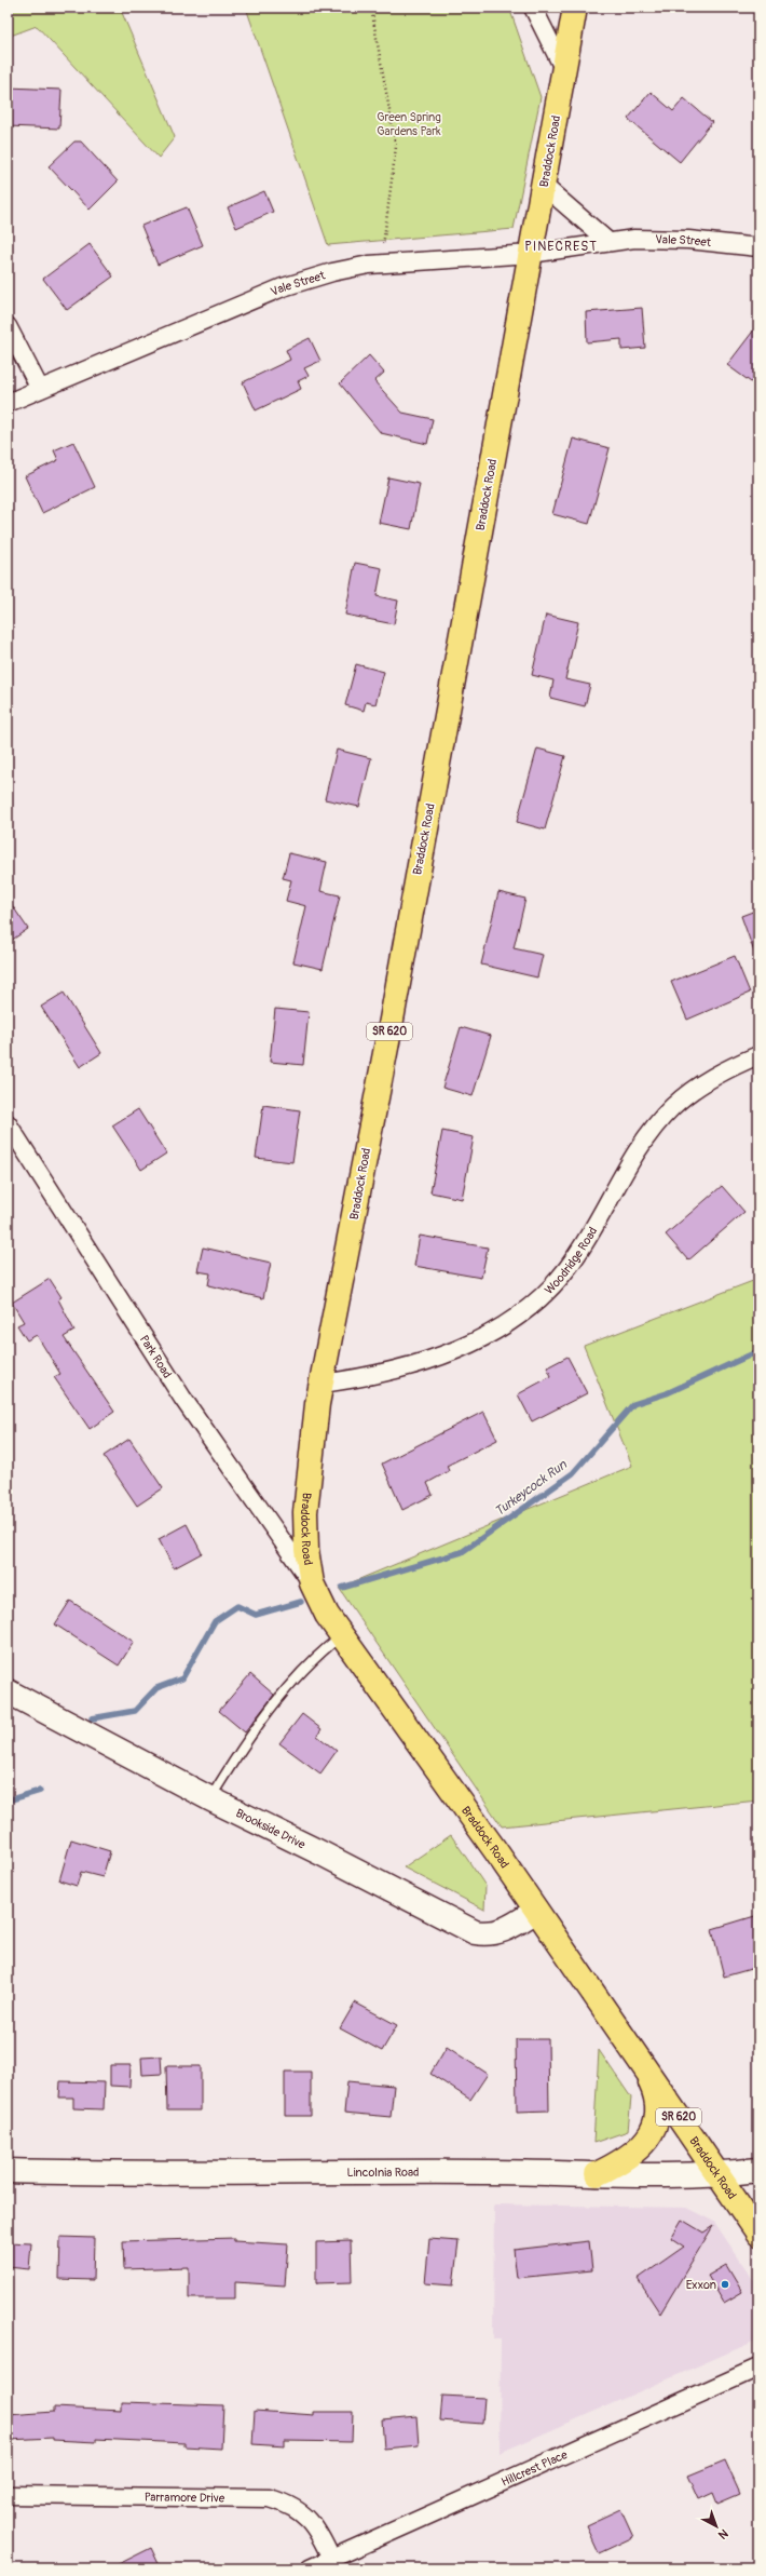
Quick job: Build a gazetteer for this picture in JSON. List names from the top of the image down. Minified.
{"streets":{"main road":["Braddock Road","SR 620","Brookside Drive","Lincolnia Road"],"street":["Vale Street","Woodridge Road","Park Road","Hillcrest Place","Parramore Drive"]},"crossings":[["Braddock Road","Vale Street"],["Braddock Road","Woodridge Road"],["Braddock Road","Park Road"],["Braddock Road","Brookside Drive"],["Braddock Road","Lincolnia Road"],["Hillcrest Place","Parramore Drive"]],"districts":["PINECREST"],"water":["Turkeycock Run"],"parks":["Green Spring Gardens Park"],"places":["Exxon"],"north":"bottom right"}
